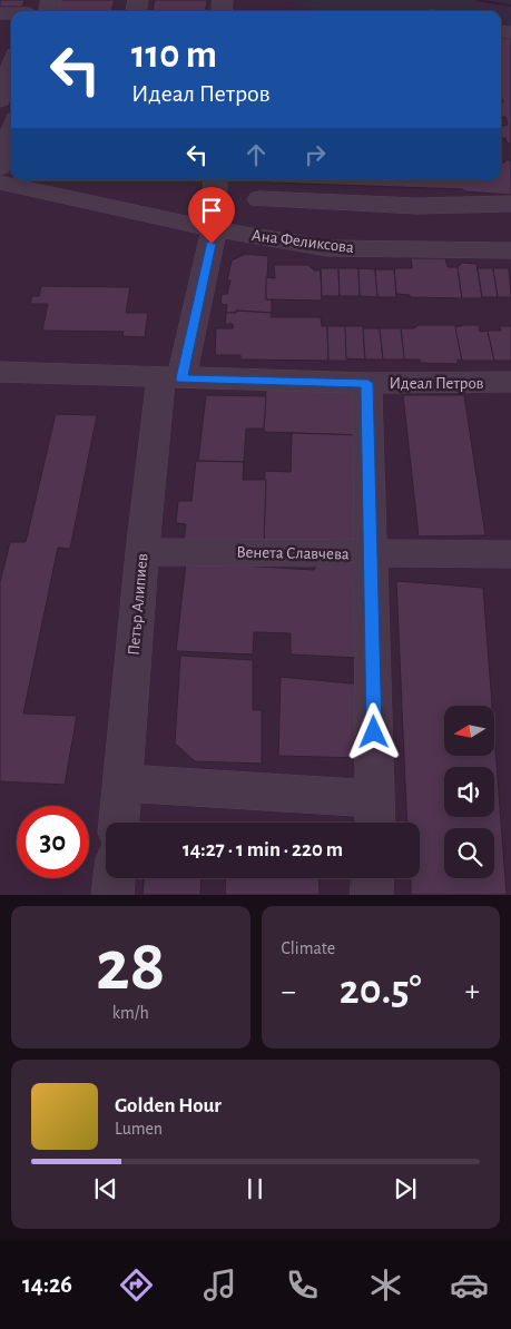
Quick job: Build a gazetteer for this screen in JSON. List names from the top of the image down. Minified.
{"streets":{"street":["Ана Феликсова","Идеал Петров","Венета Славчева","Петър Алипиев"]},"crossings":[["Ана Феликсова","Петър Алипиев"],["Идеал Петров","Петър Алипиев"],["Венета Славчева","Петър Алипиев"]],"north":"left","page":{"turn":["110 m","Идеал Петров"],"limit":"30","trip":"14:27 · 1 min · 220 m","tile":[["28","km/h"],"Climate"],"heat":["−","20.5°","+"],"song":["Golden Hour","Lumen"],"tabs":"14:26"}}
